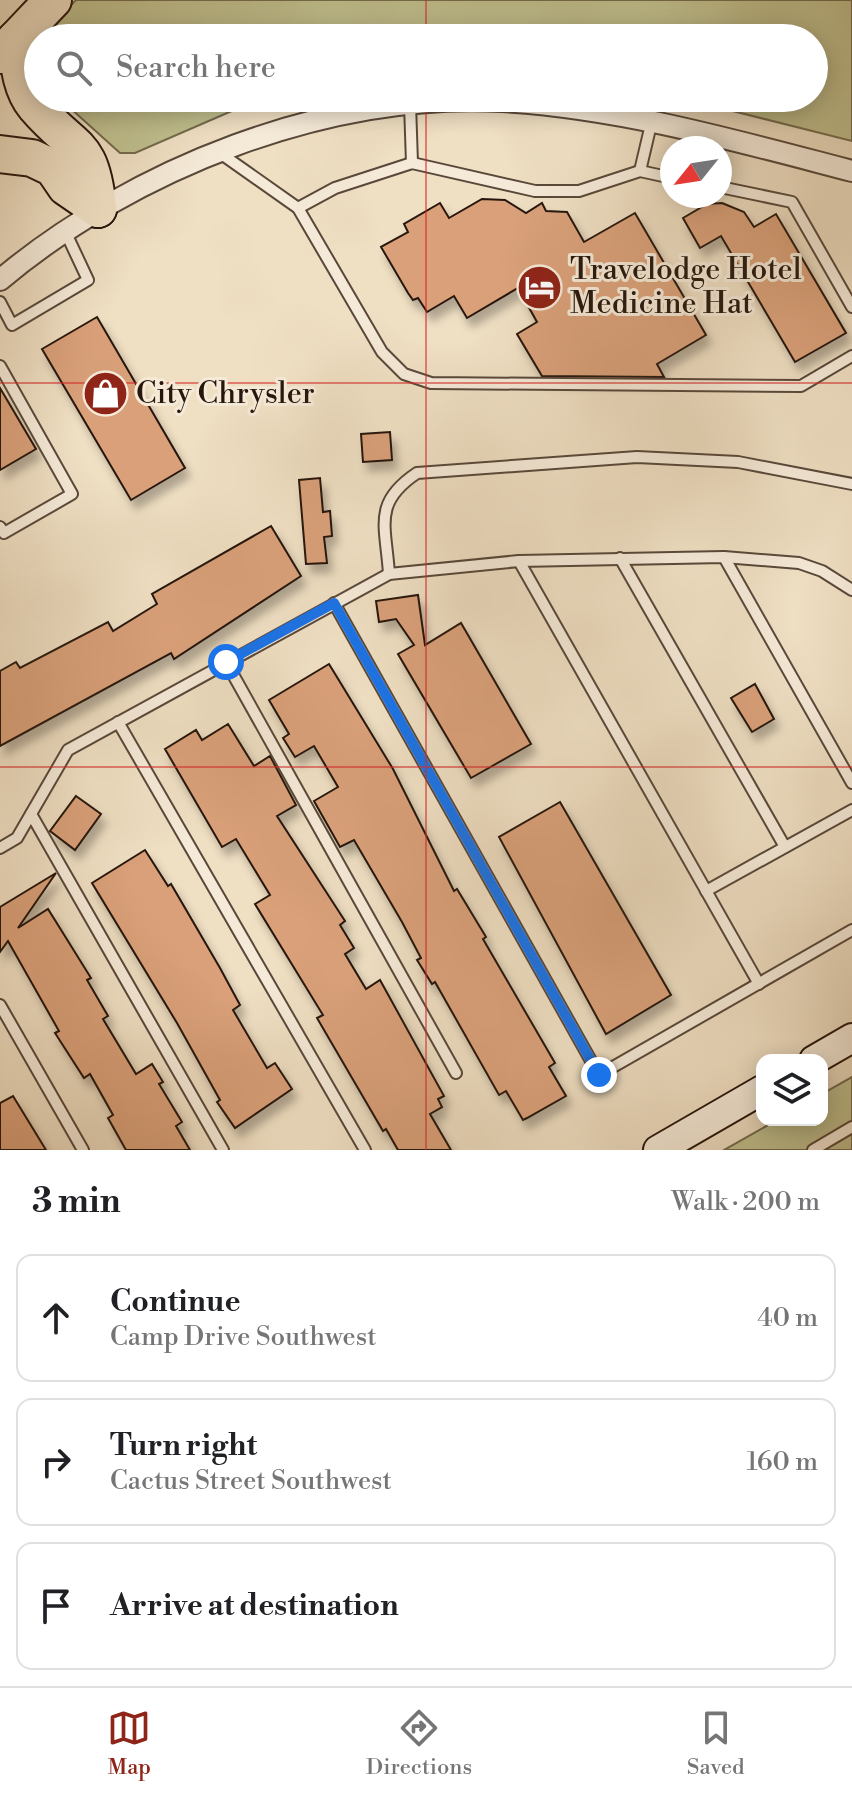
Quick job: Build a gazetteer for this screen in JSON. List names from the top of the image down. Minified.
{"places":{"hotel":["Travelodge Hotel Medicine Hat"],"shop":["City Chrysler"]},"north":"bottom left","page":{"search":"Search here","heading":["3 min","Walk · 200 m"],"list":[["Continue","Camp Drive Southwest","40 m"],["Turn right","Cactus Street Southwest","160 m"],"Arrive at destination"],"nav":["Map","Directions","Saved"]}}
